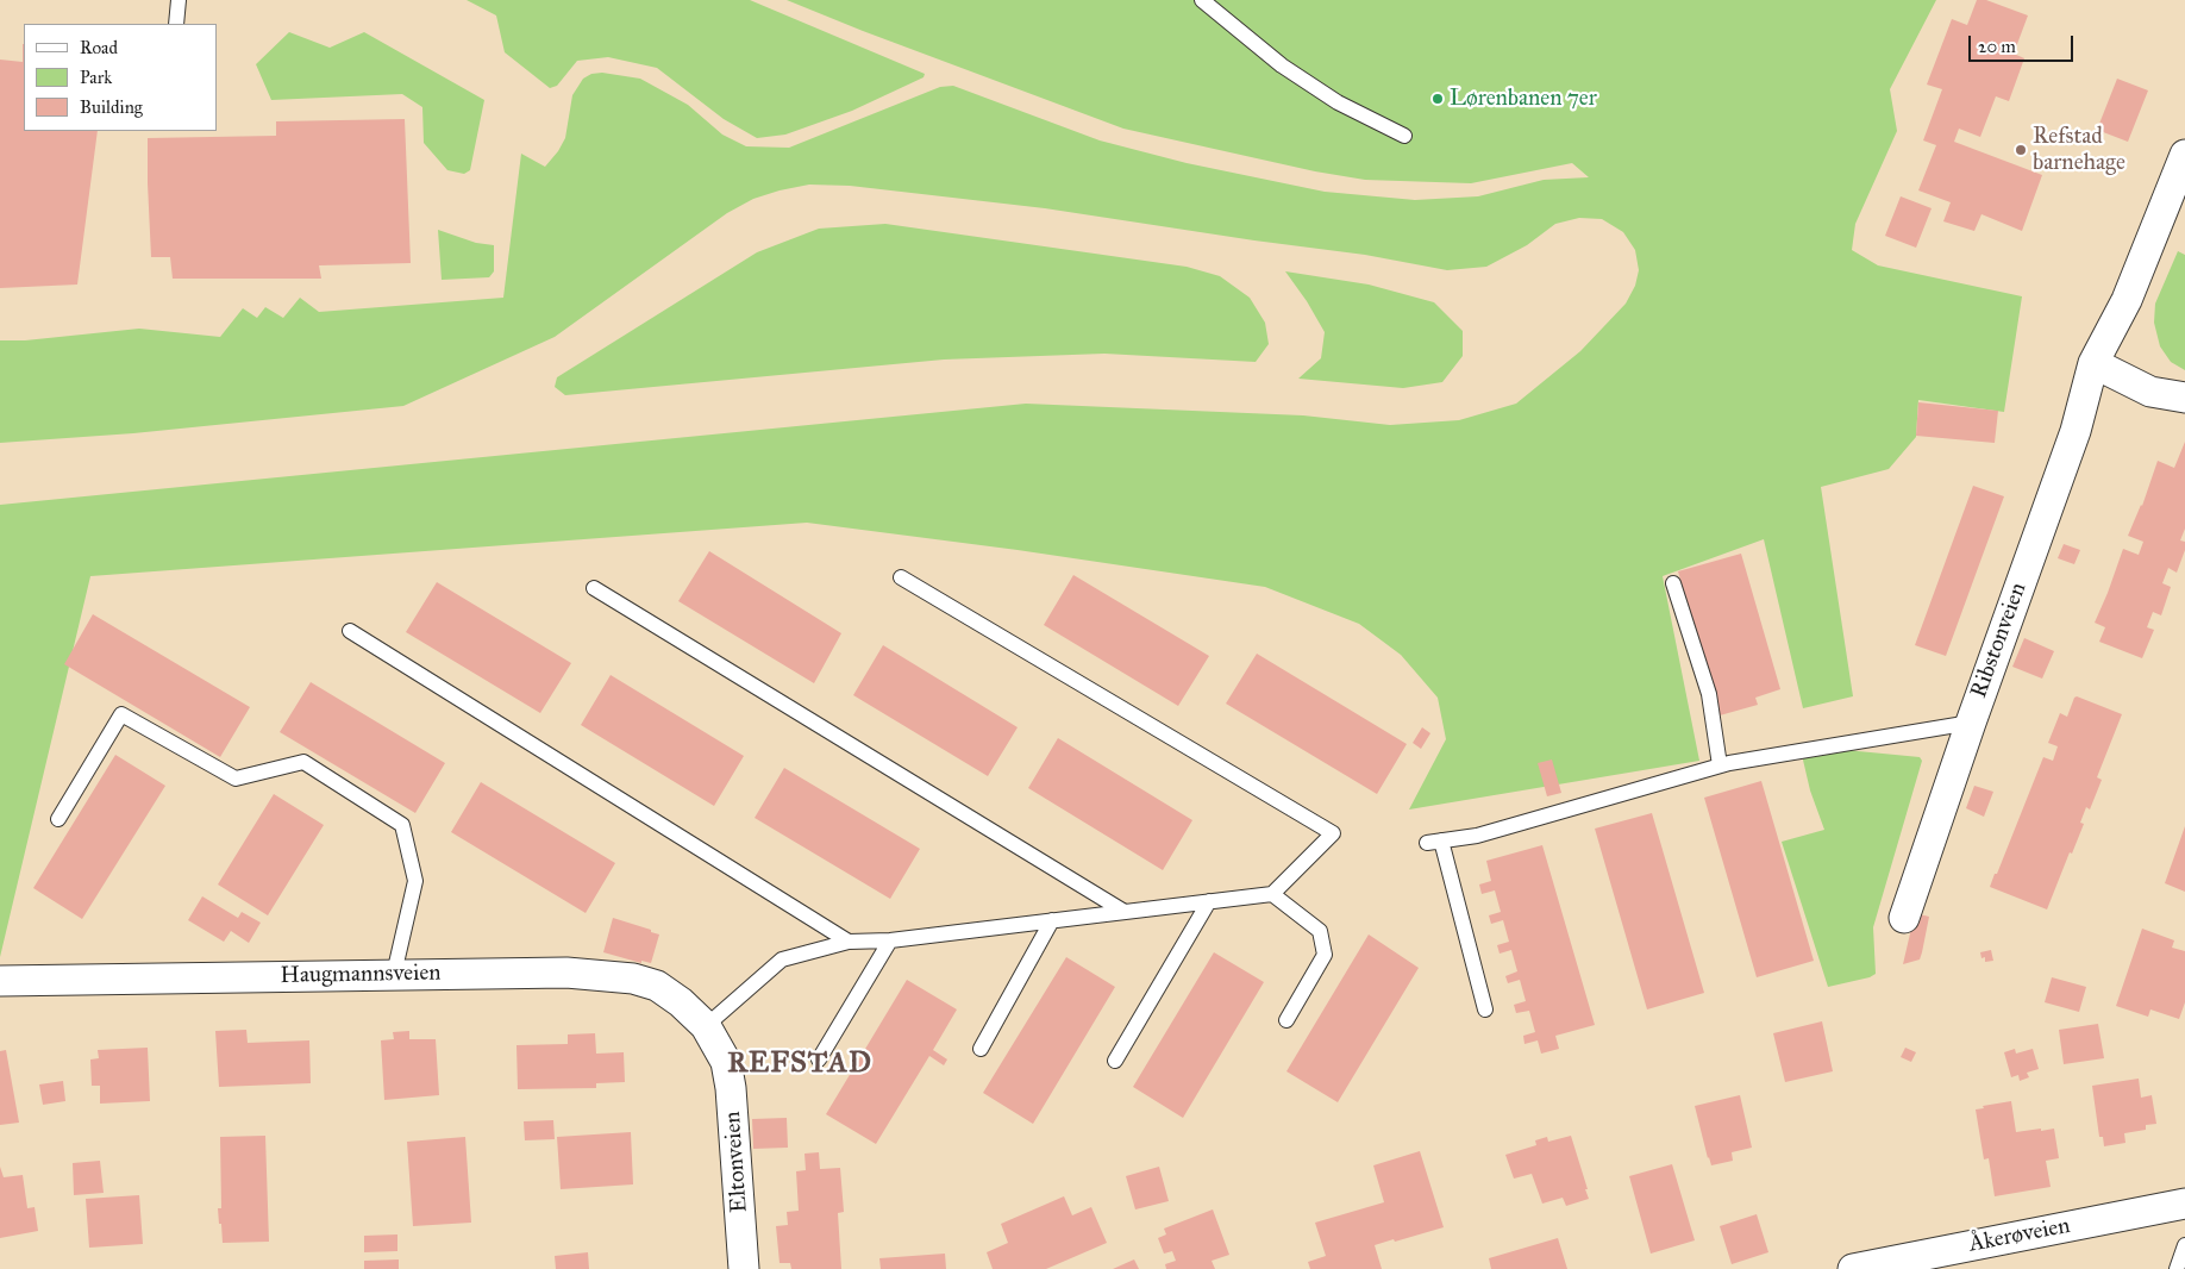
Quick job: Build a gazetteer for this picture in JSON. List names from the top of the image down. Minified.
{"streets":{"street":["Ribstonveien","Haugmannsveien","Eltonveien","Åkerøveien"]},"crossings":[["Haugmannsveien","Eltonveien"]],"districts":["REFSTAD"],"places":["Lørenbanen 7er","Refstad barnehage"],"legend":["Road","Park","Building"],"scale_bar":"20 m"}
